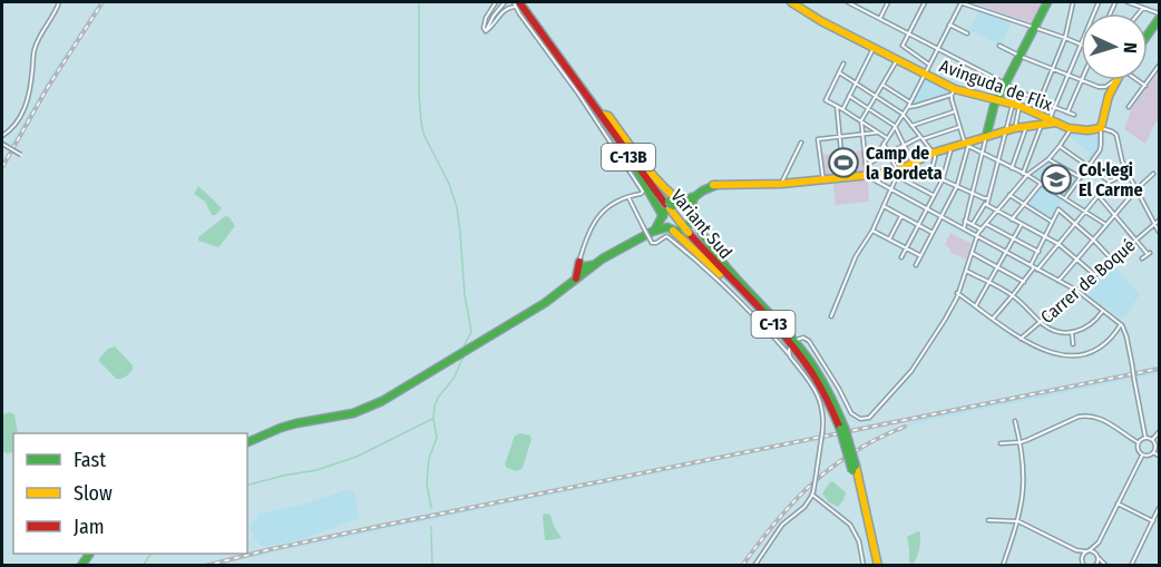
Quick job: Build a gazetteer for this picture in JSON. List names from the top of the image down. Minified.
{"streets":{"main road":["Avinguda de Flix","C-13B","Variant Sud","C-13"],"street":["Carrer de Boqué"]},"crossings":[["C-13B","Variant Sud"],["C-13B","C-13"],["Variant Sud","C-13"]],"places":{"sports":["Camp de la Bordeta"],"school or university":["Col·legi El Carme"]},"legend":["Fast","Slow","Jam"],"north":"right"}
